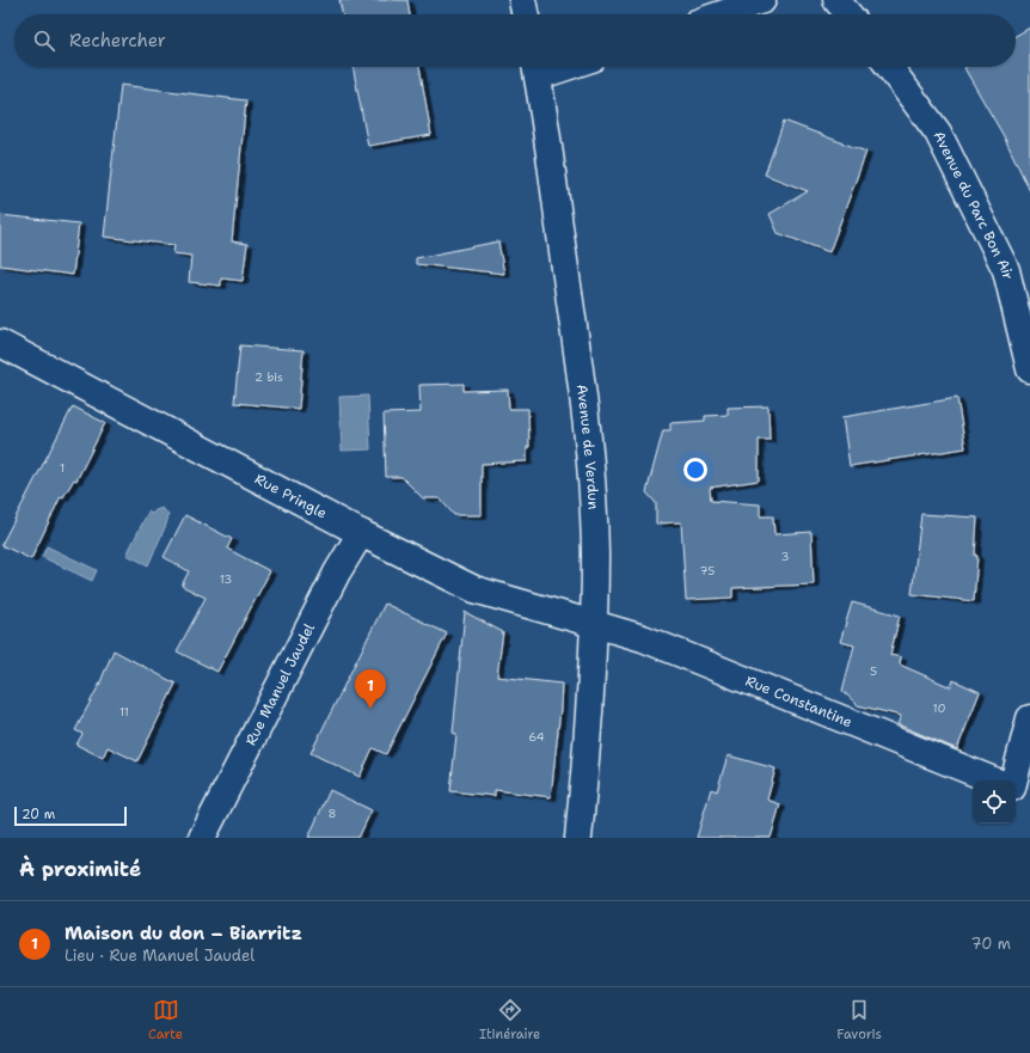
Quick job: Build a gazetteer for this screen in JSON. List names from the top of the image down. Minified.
{"streets":{"street":["Avenue du Parc Bon Air","Avenue de Verdun","Rue Pringle","Rue Manuel Jaudel","Rue Constantine"]},"crossings":[["Avenue de Verdun","Rue Pringle"],["Avenue de Verdun","Rue Constantine"],["Rue Pringle","Rue Manuel Jaudel"],["Rue Pringle","Rue Constantine"]],"house_numbers":["2 bis","1","3","75","13","5","10","11","64","8"],"scale_bar":"20 m","page":{"search":"Rechercher","pins":"1","scale":"20 m","heading":"À proximité","list":[{"mark":"1","name":"Maison du don – Biarritz","note":"Lieu · Rue Manuel Jaudel","value":"70 m"}],"nav":["Carte","Itinéraire","Favoris"]}}
